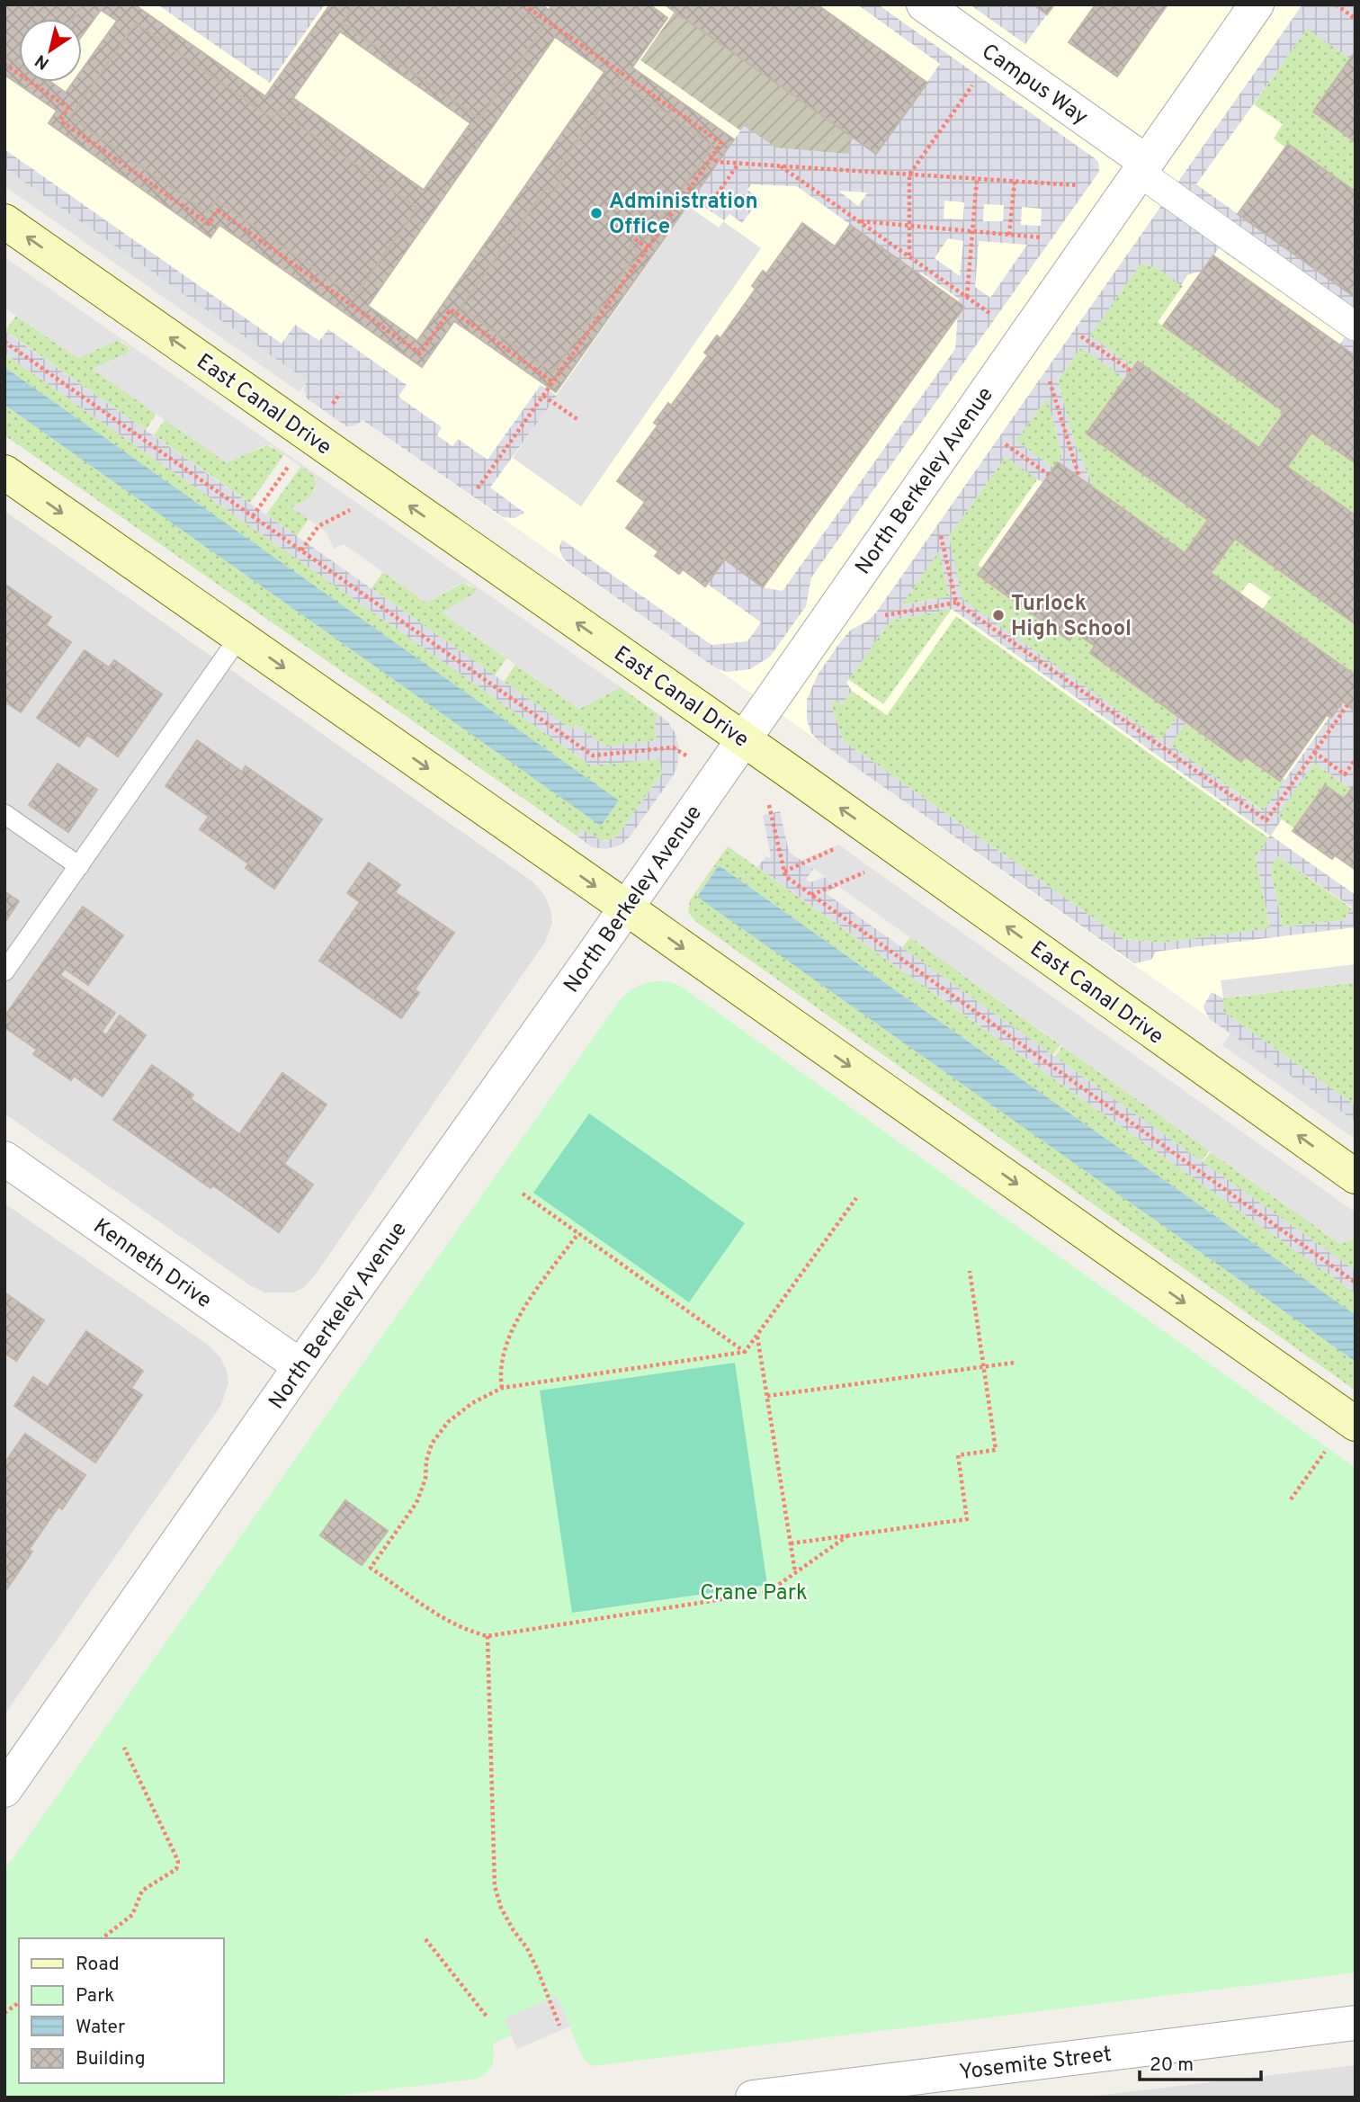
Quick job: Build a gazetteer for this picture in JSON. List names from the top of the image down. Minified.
{"streets":{"main road":["East Canal Drive"],"street":["Campus Way","North Berkeley Avenue","Kenneth Drive","Yosemite Street"]},"crossings":[["Campus Way","North Berkeley Avenue"],["East Canal Drive","North Berkeley Avenue"],["North Berkeley Avenue","Kenneth Drive"]],"parks":["Crane Park"],"places":["Administration Office","Turlock High School"],"legend":["Road","Park","Water","Building"],"scale_bar":"20 m","north":"bottom left"}
